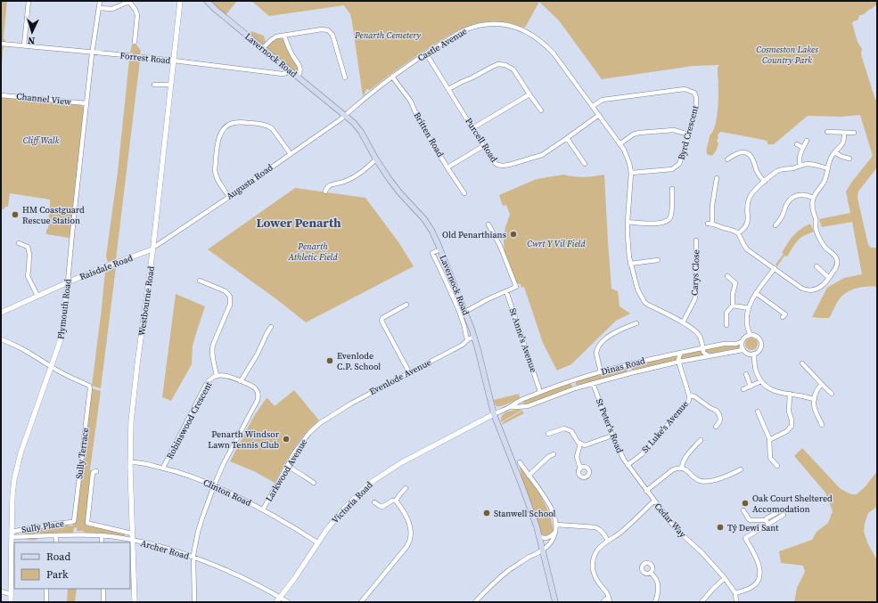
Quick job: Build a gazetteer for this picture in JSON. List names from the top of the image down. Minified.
{"streets":{"main road":["Lavernock Road"],"street":["Castle Avenue","Forrest Road","Channel View","Byrd Crescent","Britten Road","Purcell Road","Augusta Road","Raisdale Road","Carys Close","Westbourne Road","Plymouth Road","St Anne's Avenue","Dinas Road","Evenlode Avenue","Robinswood Crescent","St Peter's Road","St Luke's Avenue","Sully Terrace","Larkwood Avenue","Clinton Road","Victoria Road","Cedar Way","Sully Place","Archer Road"]},"crossings":[["Castle Avenue","Lavernock Road"],["Castle Avenue","Byrd Crescent"],["Castle Avenue","Britten Road"],["Castle Avenue","Purcell Road"],["Castle Avenue","Augusta Road"],["Lavernock Road","Forrest Road"],["Lavernock Road","Augusta Road"],["Lavernock Road","Dinas Road"],["Lavernock Road","Evenlode Avenue"],["Lavernock Road","Victoria Road"],["Forrest Road","Westbourne Road"],["Forrest Road","Plymouth Road"],["Channel View","Plymouth Road"],["Augusta Road","Raisdale Road"],["Augusta Road","Westbourne Road"],["Raisdale Road","Westbourne Road"],["Raisdale Road","Plymouth Road"],["Westbourne Road","Clinton Road"],["Westbourne Road","Archer Road"],["Plymouth Road","Sully Terrace"],["Plymouth Road","Sully Place"],["Plymouth Road","Archer Road"],["Dinas Road","St Peter's Road"],["Dinas Road","St Luke's Avenue"],["Dinas Road","Victoria Road"],["Evenlode Avenue","Larkwood Avenue"],["Robinswood Crescent","Clinton Road"],["Robinswood Crescent","Archer Road"],["St Peter's Road","St Luke's Avenue"],["St Peter's Road","Cedar Way"],["Sully Terrace","Sully Place"],["Larkwood Avenue","Clinton Road"],["Clinton Road","Victoria Road"],["Victoria Road","Archer Road"],["Sully Place","Archer Road"]],"districts":["Lower Penarth"],"parks":["Penarth Cemetery","Cosmeston Lakes Country Park","Cliff Walk","Cwrt Y Vil Field","Penarth Athletic Field"],"places":["HM Coastguard Rescue Station","Old Penarthians","Evenlode C.P. School","Penarth Windsor Lawn Tennis Club","Oak Court Sheltered Accomodation","Stanwell School","Tŷ Dewi Sant"],"legend":["Road","Park"],"north":"bottom"}
